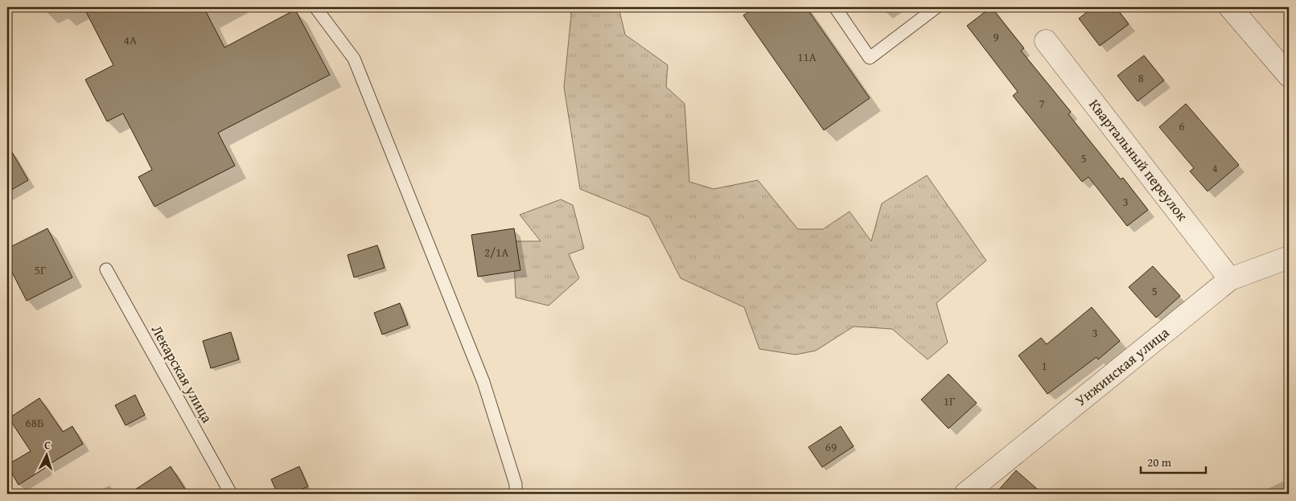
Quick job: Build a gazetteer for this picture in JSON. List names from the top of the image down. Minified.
{"streets":{"street":["Квартальный переулок","Унжинская улица"],"lane":["Лекарская улица"]},"crossings":[["Квартальный переулок","Унжинская улица"]],"house_numbers":["9","4А","11А","8","7","6","5","4","3","2/1А","5Г","5","3","1","1Г","68Б","69"],"scale_bar":"20 m","north":"top"}
